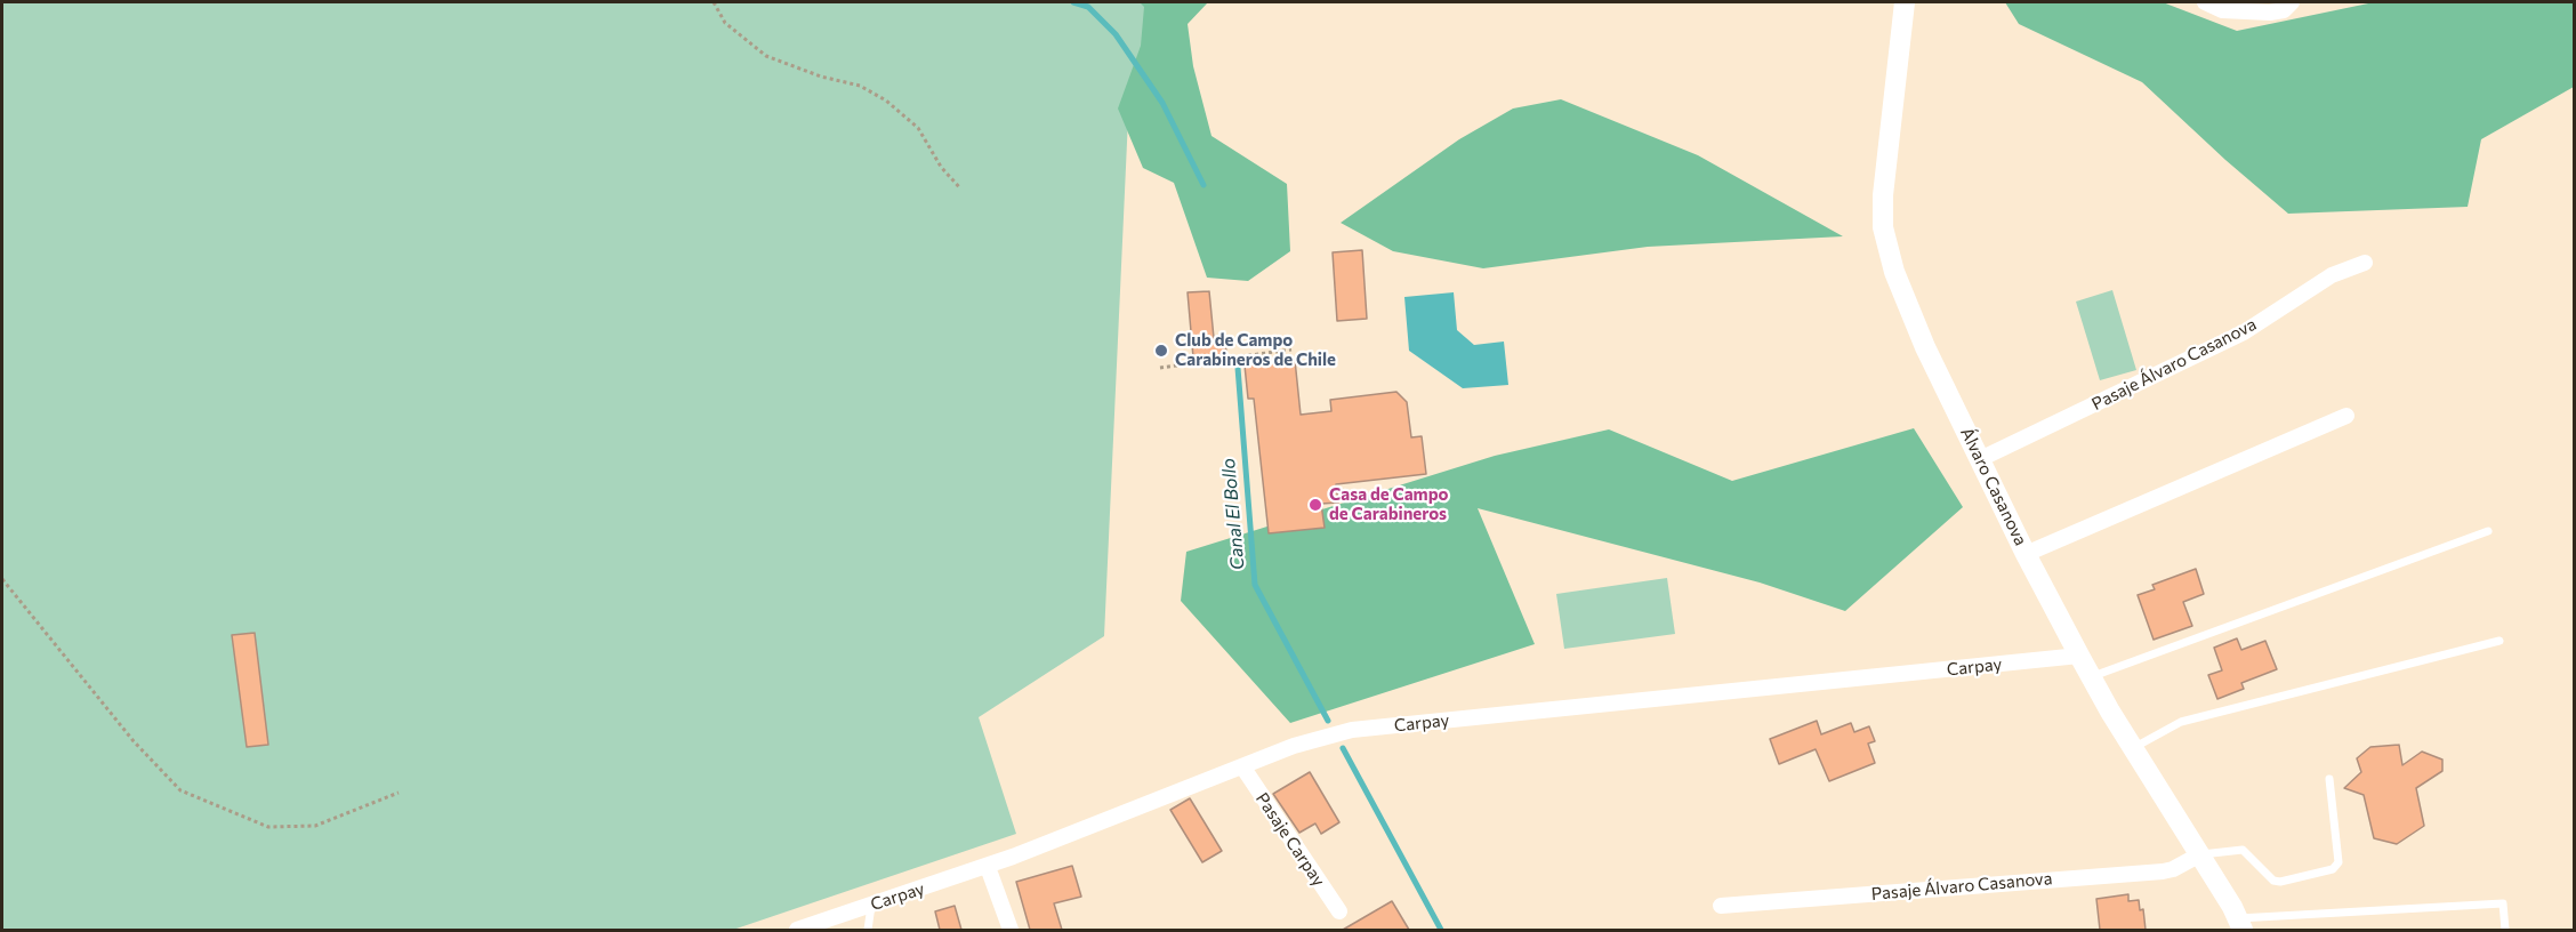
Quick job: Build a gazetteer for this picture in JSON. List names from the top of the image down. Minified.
{"streets":{"street":["Pasaje Álvaro Casanova","Álvaro Casanova","Carpay","Pasaje Carpay"]},"crossings":[["Pasaje Álvaro Casanova","Álvaro Casanova"],["Álvaro Casanova","Carpay"],["Carpay","Pasaje Carpay"]],"water":["Canal El Bollo"],"places":["Club de Campo Carabineros de Chile","Casa de Campo de Carabineros"]}
